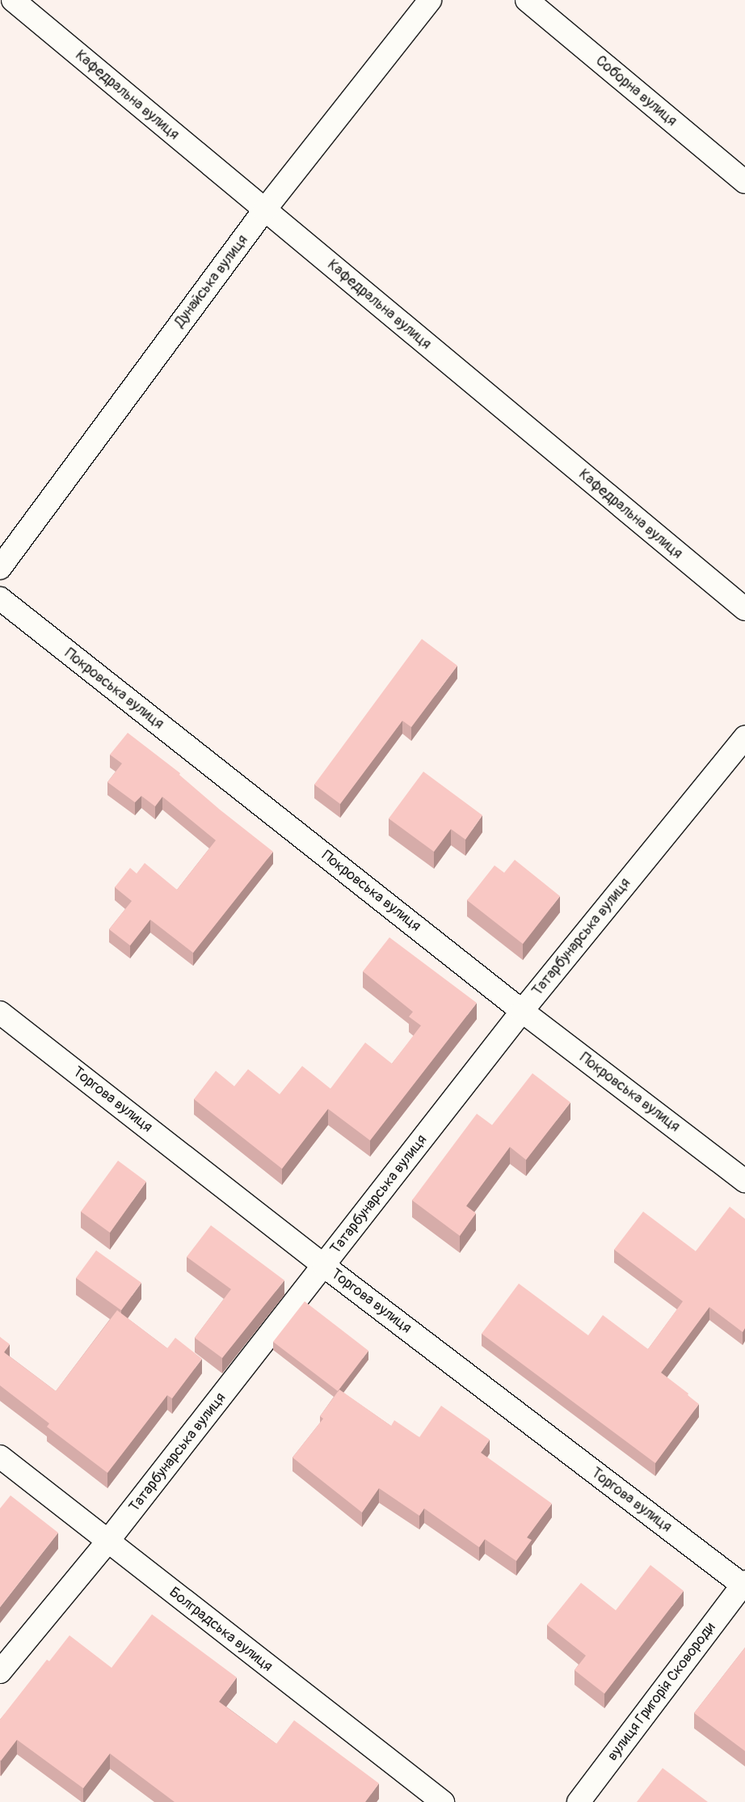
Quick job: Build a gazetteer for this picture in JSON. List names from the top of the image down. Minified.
{"streets":{"street":["Соборна вулиця","Кафедральна вулиця","Дунайська вулиця","Покровська вулиця","Татарбунарська вулиця","Торгова вулиця","Болградська вулиця","вулиця Григорія Сковороди"]},"crossings":[["Кафедральна вулиця","Дунайська вулиця"],["Покровська вулиця","Татарбунарська вулиця"],["Татарбунарська вулиця","Торгова вулиця"],["Татарбунарська вулиця","Болградська вулиця"],["Торгова вулиця","вулиця Григорія Сковороди"]]}
